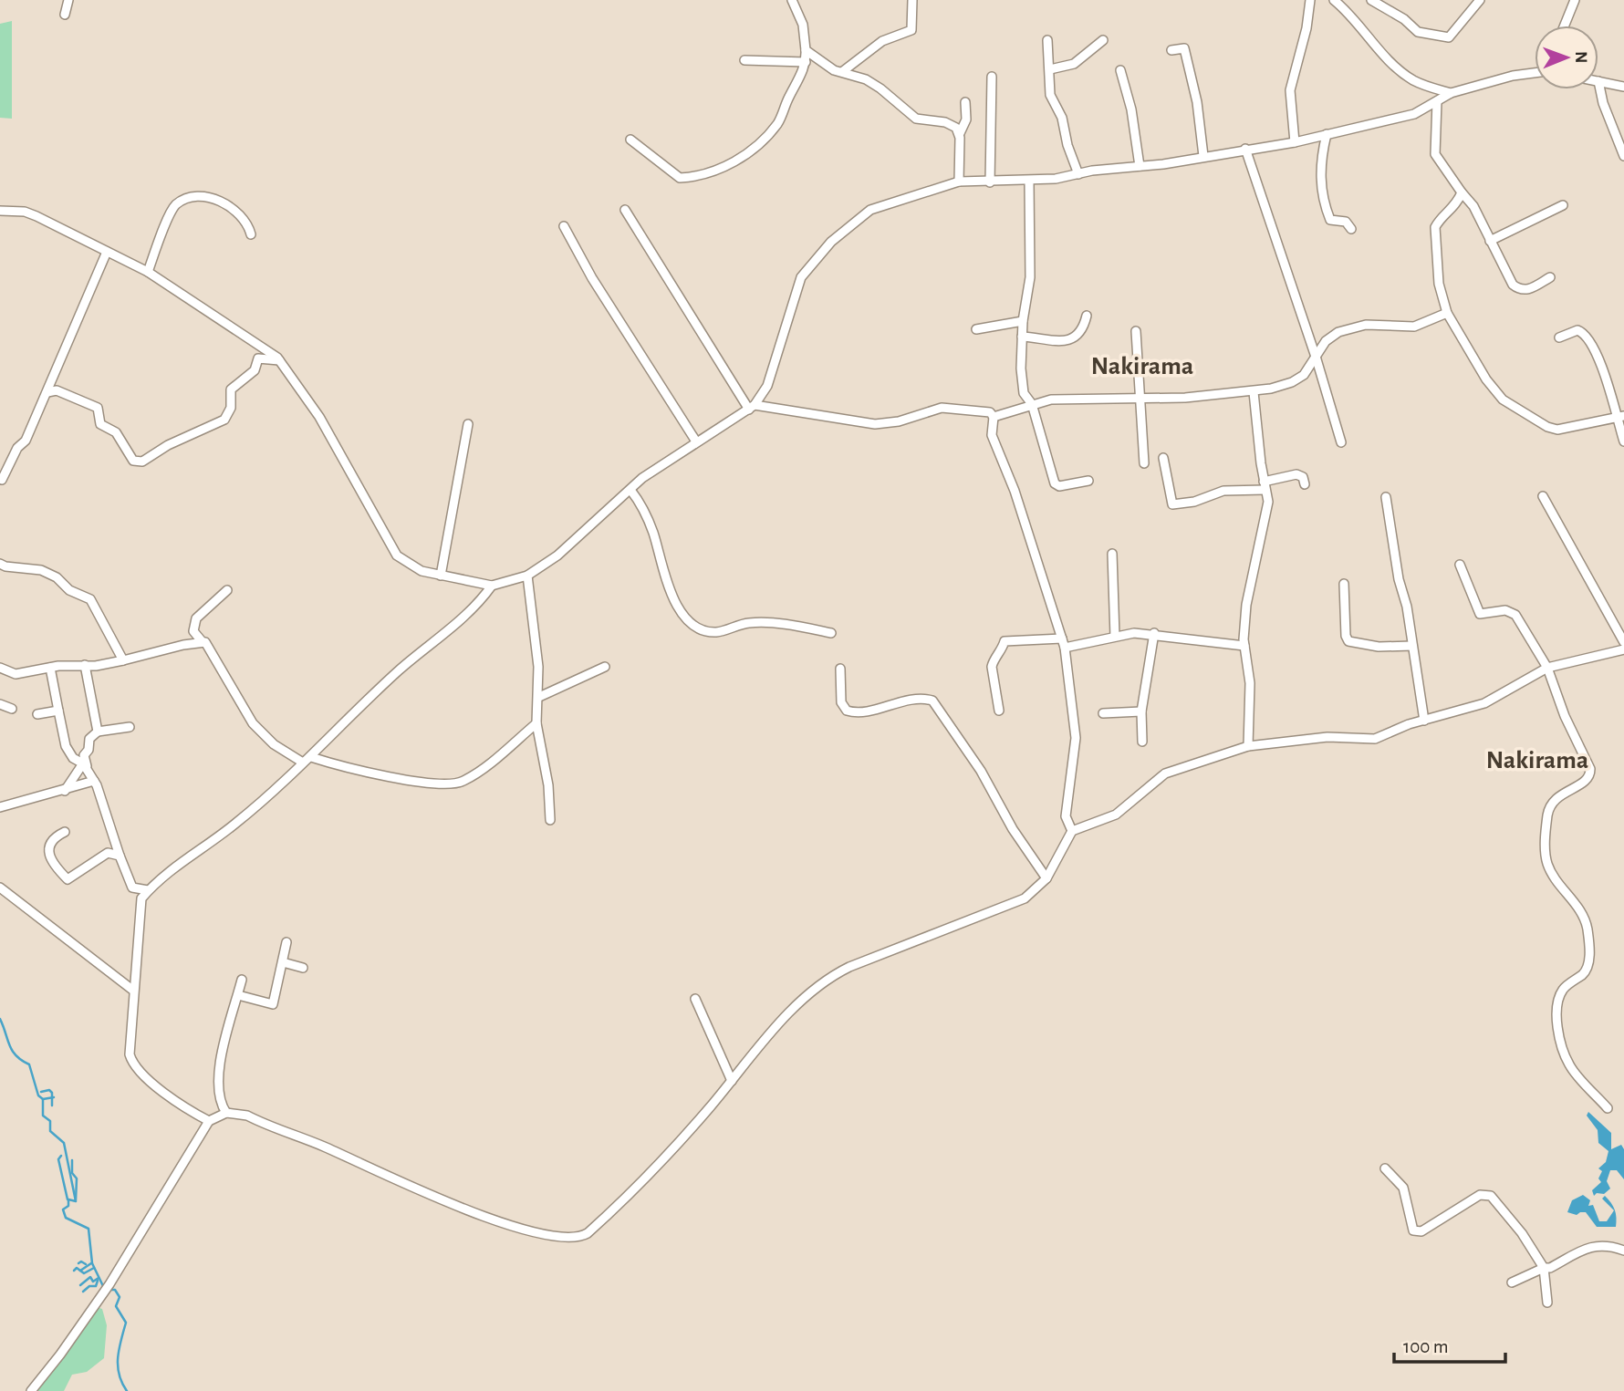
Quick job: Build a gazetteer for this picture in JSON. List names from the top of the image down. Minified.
{"districts":["Nakirama","Nakirama"],"scale_bar":"100 m","north":"right"}
